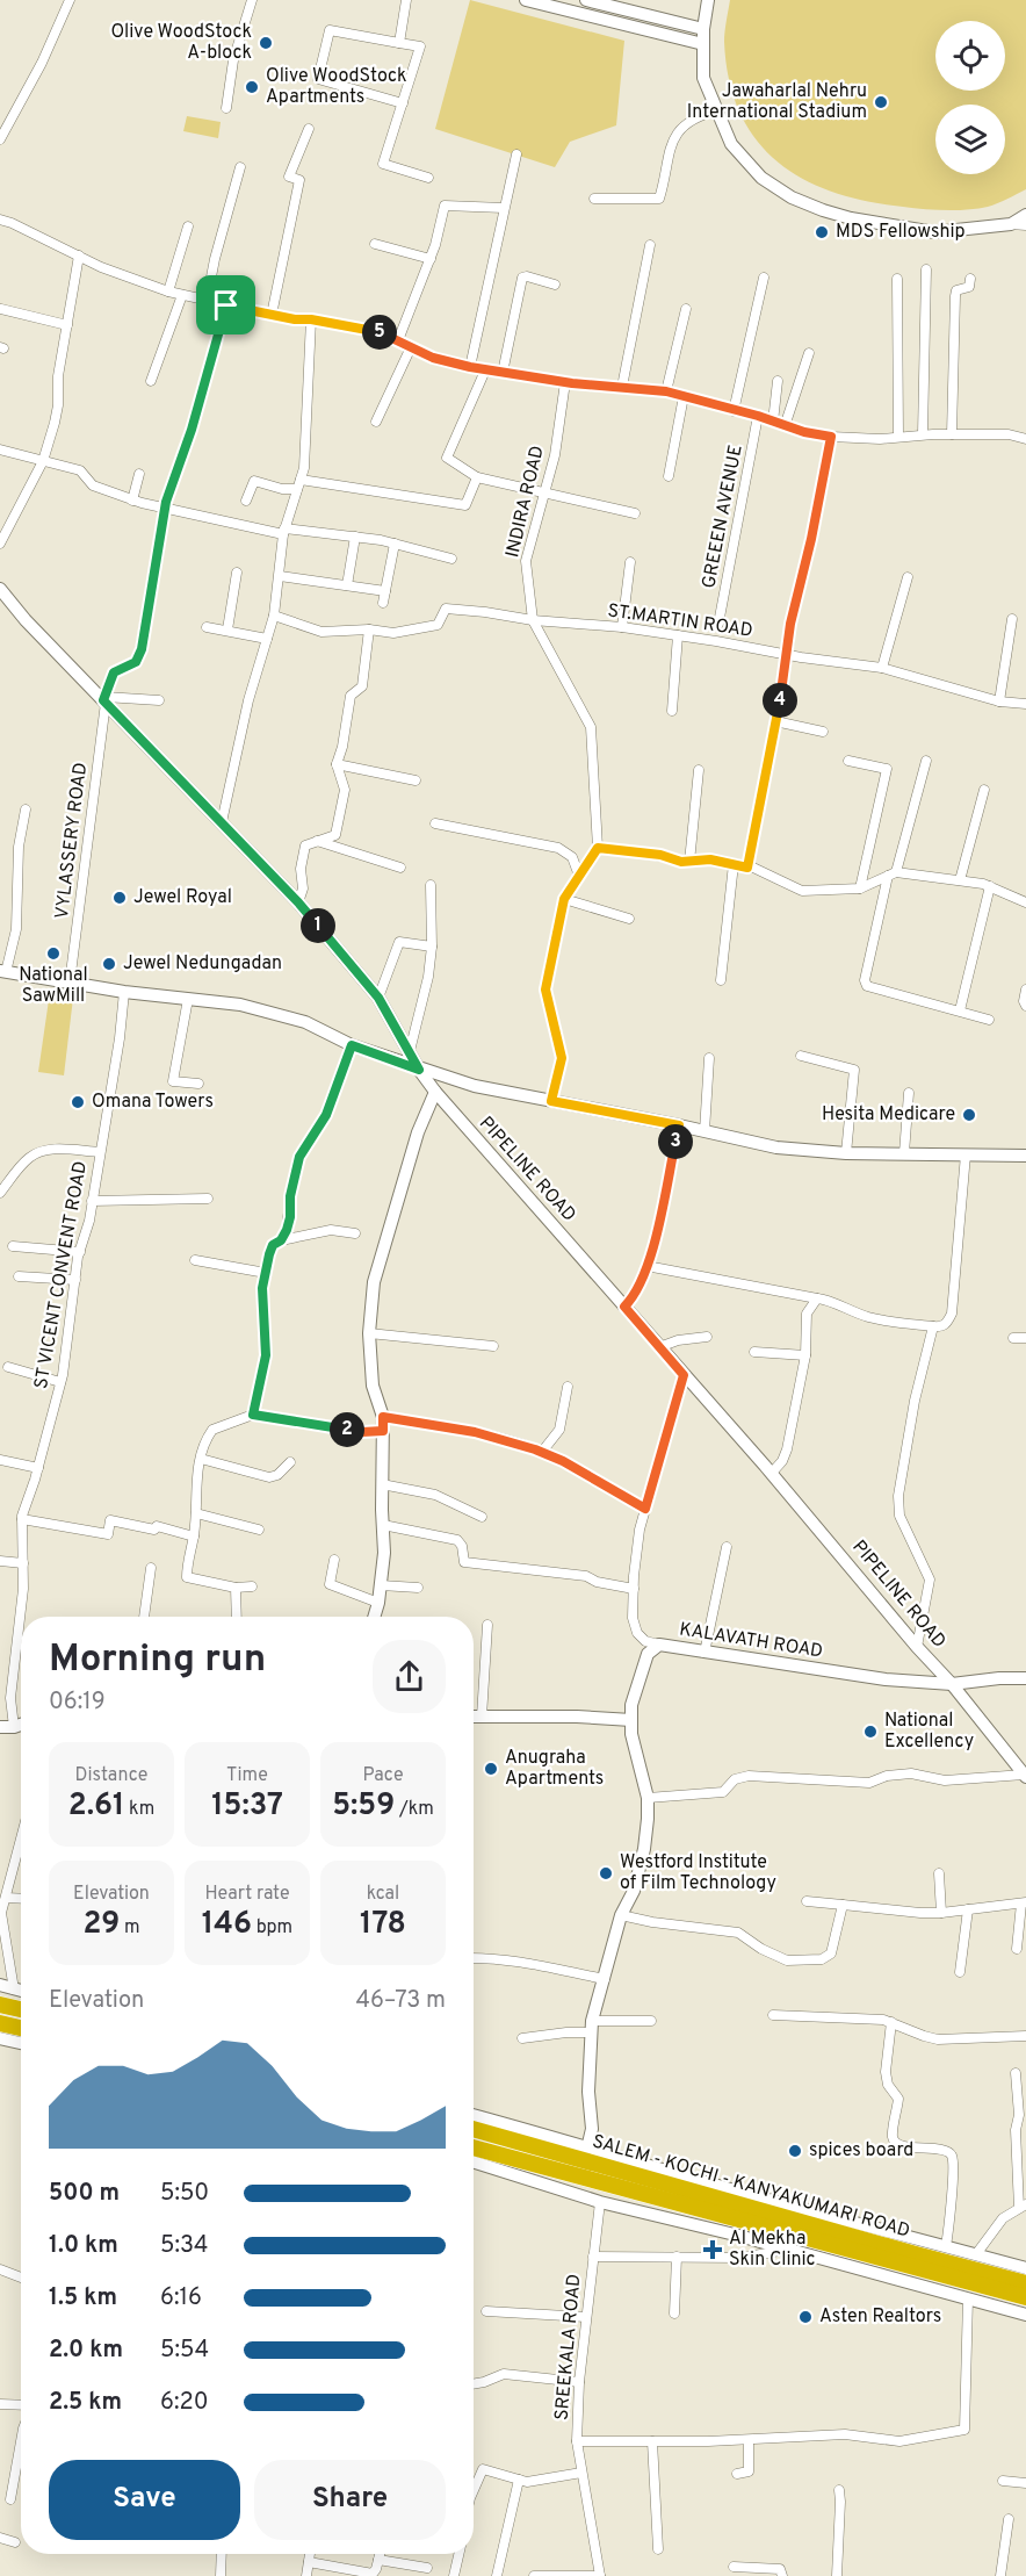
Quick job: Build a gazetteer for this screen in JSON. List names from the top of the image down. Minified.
{"streets":{"highway":["SALEM - KOCHI - KANYAKUMARI ROAD"],"street":["INDIRA ROAD","GREEEN AVENUE","ST.MARTIN ROAD","VYLASSERY ROAD","PIPELINE ROAD","ST VICENT CONVENT ROAD","KALAVATH ROAD","SREEKALA ROAD"]},"crossings":[["INDIRA ROAD","ST.MARTIN ROAD"],["VYLASSERY ROAD","PIPELINE ROAD"],["PIPELINE ROAD","KALAVATH ROAD"]],"places":{"other":["Olive WoodStock A-block","Olive WoodStock Apartments","Jawaharlal Nehru International Stadium","MDS Fellowship","Jewel Royal","National SawMill","Jewel Nedungadan","Omana Towers","Hesita Medicare","National Excellency","Anugraha Apartments","Westford Institute of Film Technology","spices board","Asten Realtors"],"health":["Al Mekha Skin Clinic"]},"page":{"pins":["5","4","1","3","2"],"heading":["Morning run","06:19"],"stats":[["Distance","2.61 km"],["Time","15:37"],["Pace","5:59 /km"],["Elevation","29 m"],["Heart rate","146 bpm"],["kcal","178"]],"chart":["Elevation","46–73 m"],"list":[{"name":"500 m","note":"5:50"},{"name":"1.0 km","note":"5:34"},{"name":"1.5 km","note":"6:16"},{"name":"2.0 km","note":"5:54"},{"name":"2.5 km","note":"6:20"}],"buttons":["Save","Share"]}}
